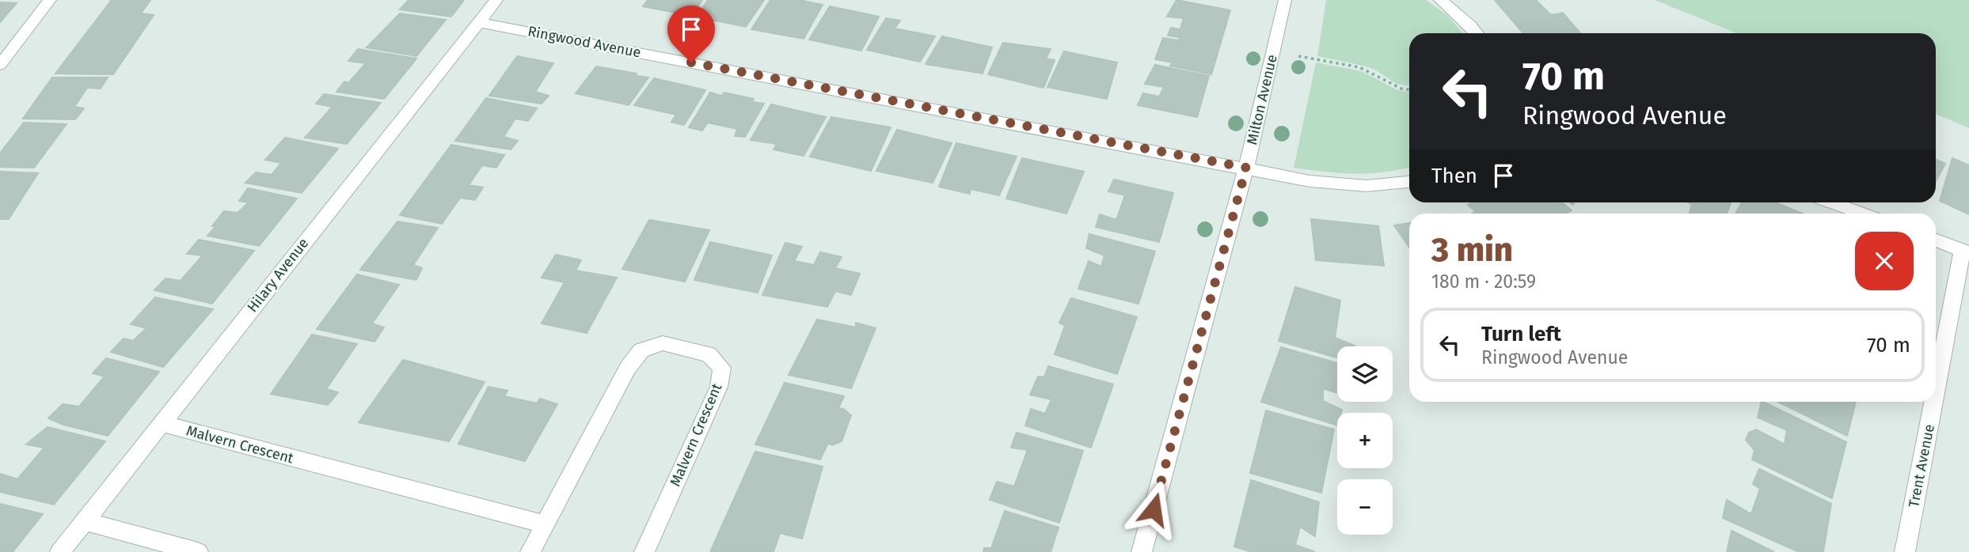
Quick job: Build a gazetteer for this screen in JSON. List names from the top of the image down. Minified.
{"streets":{"street":["Ringwood Avenue","Milton Avenue","Hilary Avenue","Malvern Crescent","Trent Avenue"]},"crossings":[["Ringwood Avenue","Milton Avenue"],["Ringwood Avenue","Hilary Avenue"],["Hilary Avenue","Malvern Crescent"]],"page":{"turn":["70 m","Ringwood Avenue"],"then":"Then","heading":["3 min","180 m · 20:59"],"list":[{"name":"Turn left","note":"Ringwood Avenue","value":"70 m"}],"map_buttons":["+","−"]}}
